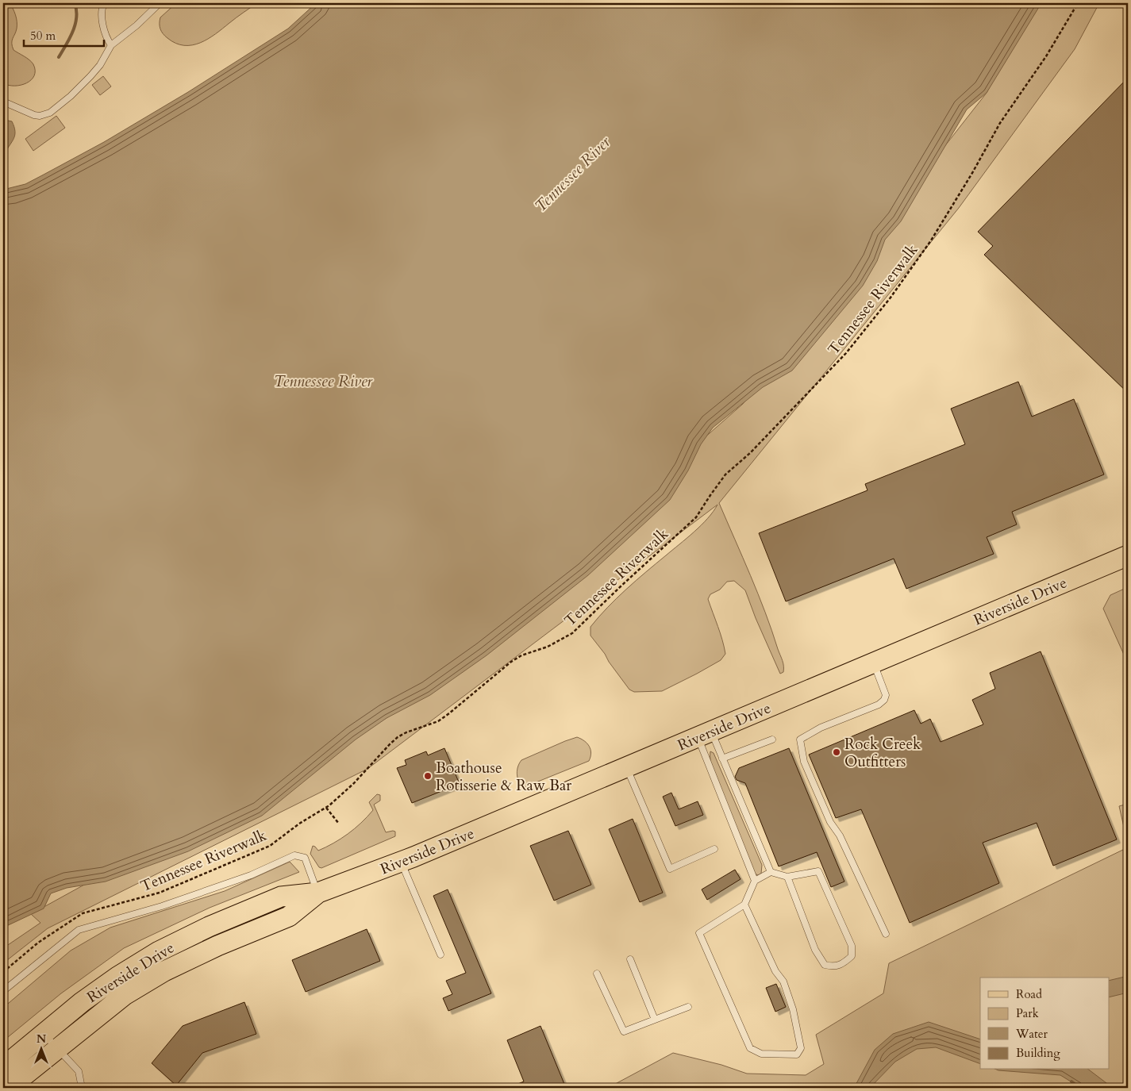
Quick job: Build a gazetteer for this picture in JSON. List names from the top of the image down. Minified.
{"streets":{"main road":["Riverside Drive"],"path":["Tennessee Riverwalk"]},"water":["Tennessee River"],"places":["Rock Creek Outfitters","Boathouse Rotisserie & Raw Bar"],"legend":["Road","Park","Water","Building"],"scale_bar":"50 m","north":"top"}
